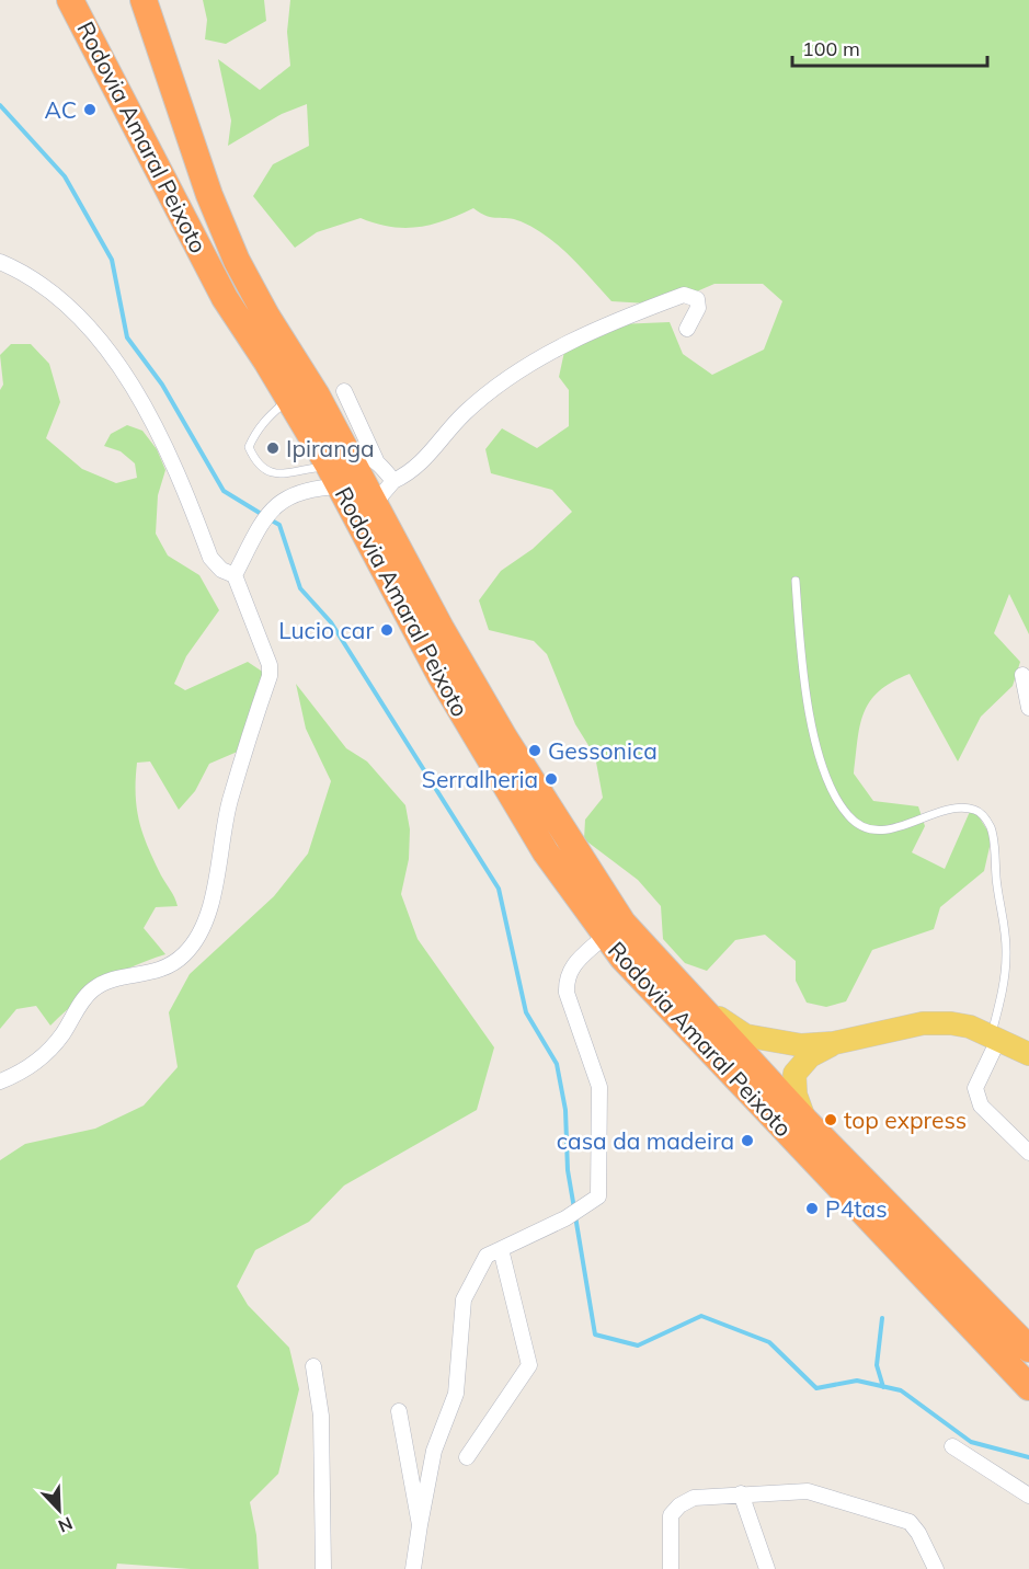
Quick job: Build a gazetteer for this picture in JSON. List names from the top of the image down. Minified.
{"streets":{"highway":["Rodovia Amaral Peixoto"]},"places":["AC","Ipiranga","Lucio car","Gessonica","Serralheria","top express","casa da madeira","P4tas"],"scale_bar":"100 m","north":"bottom right"}
